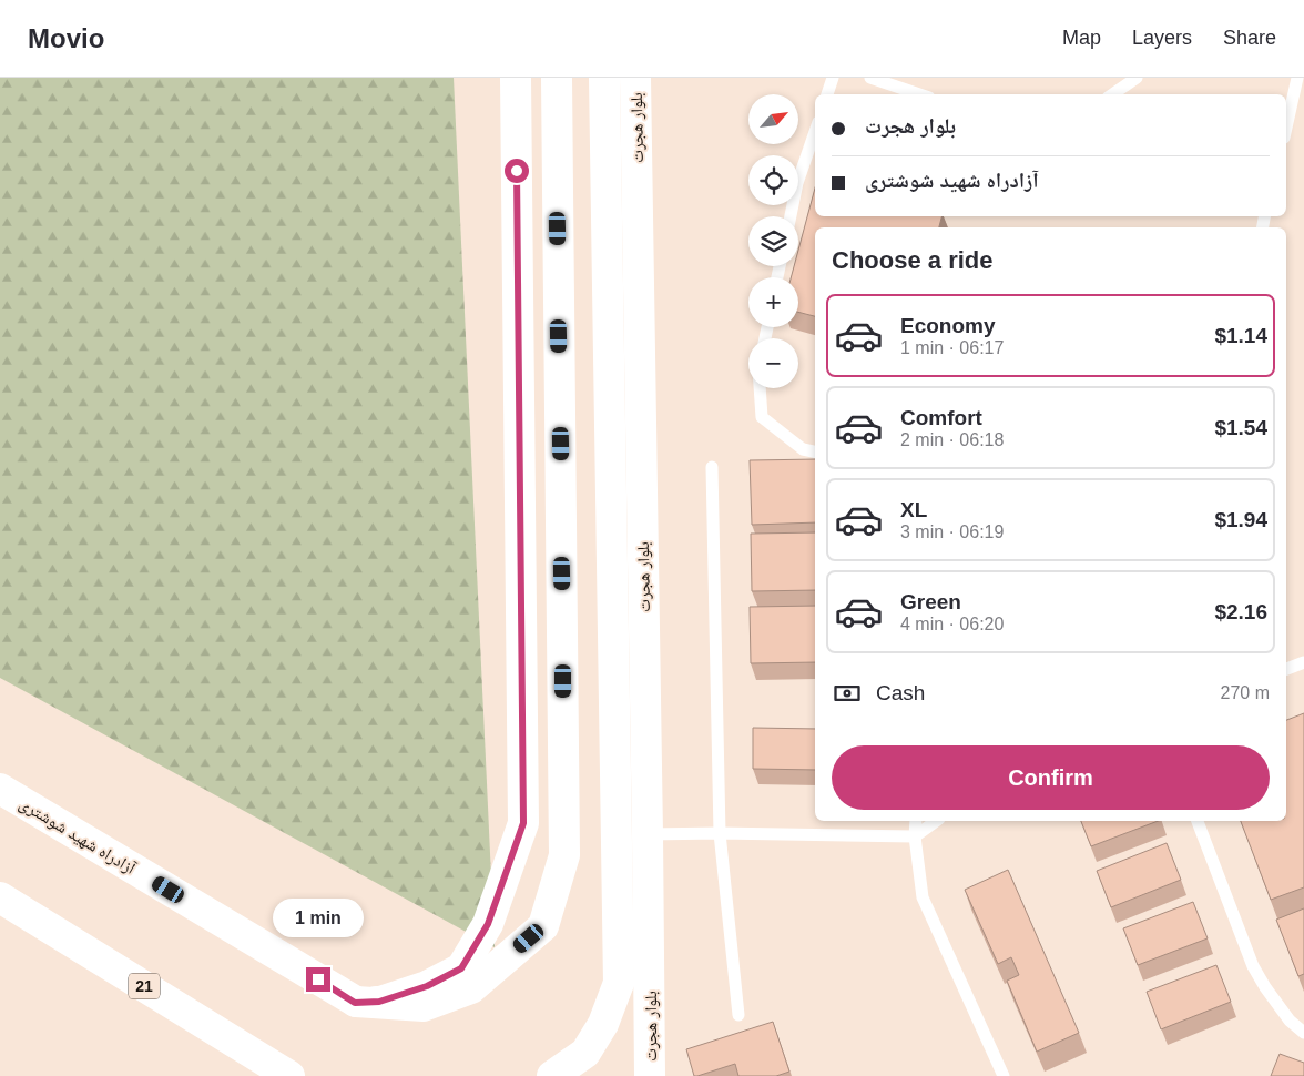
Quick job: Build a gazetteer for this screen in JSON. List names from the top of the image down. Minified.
{"streets":{"main road":["بلوار هجرت","آزادراه شهید شوشتری","21"]},"north":"top right","page":{"header":"Movio","nav":["Map","Layers","Share"],"map_buttons":["+","−"],"banner":["بلوار هجرت","آزادراه شهید شوشتری"],"heading":"Choose a ride","list":[{"name":"Economy","note":"1 min · 06:17","value":"$1.14"},{"name":"Comfort","note":"2 min · 06:18","value":"$1.54"},{"name":"XL","note":"3 min · 06:19","value":"$1.94"},{"name":"Green","note":"4 min · 06:20","value":"$2.16"}],"pay":["Cash","270 m"],"buttons":"Confirm","bubble":"1 min"}}
